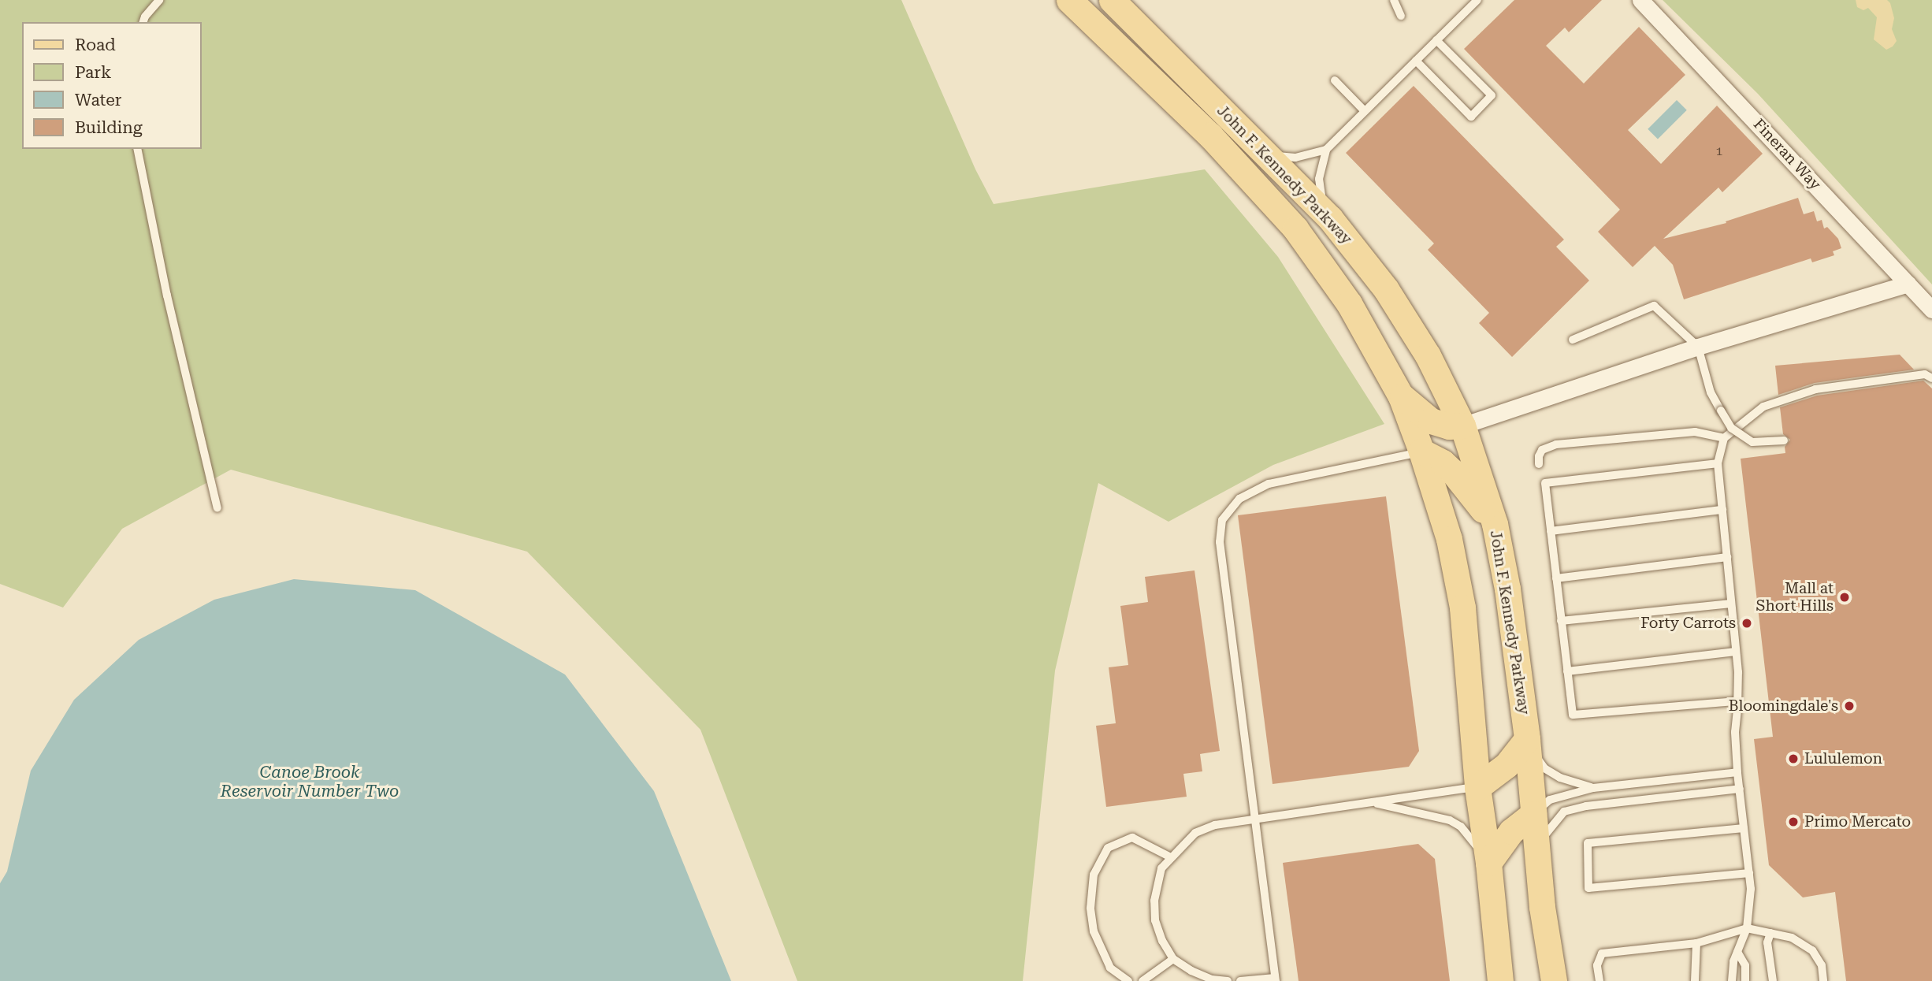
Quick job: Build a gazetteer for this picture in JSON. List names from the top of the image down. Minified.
{"streets":{"main road":["John F. Kennedy Parkway"],"street":["Fineran Way"]},"water":["Canoe Brook Reservoir Number Two"],"places":["Mall at Short Hills","Forty Carrots","Bloomingdale's","Lululemon","Primo Mercato"],"house_numbers":["1"],"legend":["Road","Park","Water","Building"]}
